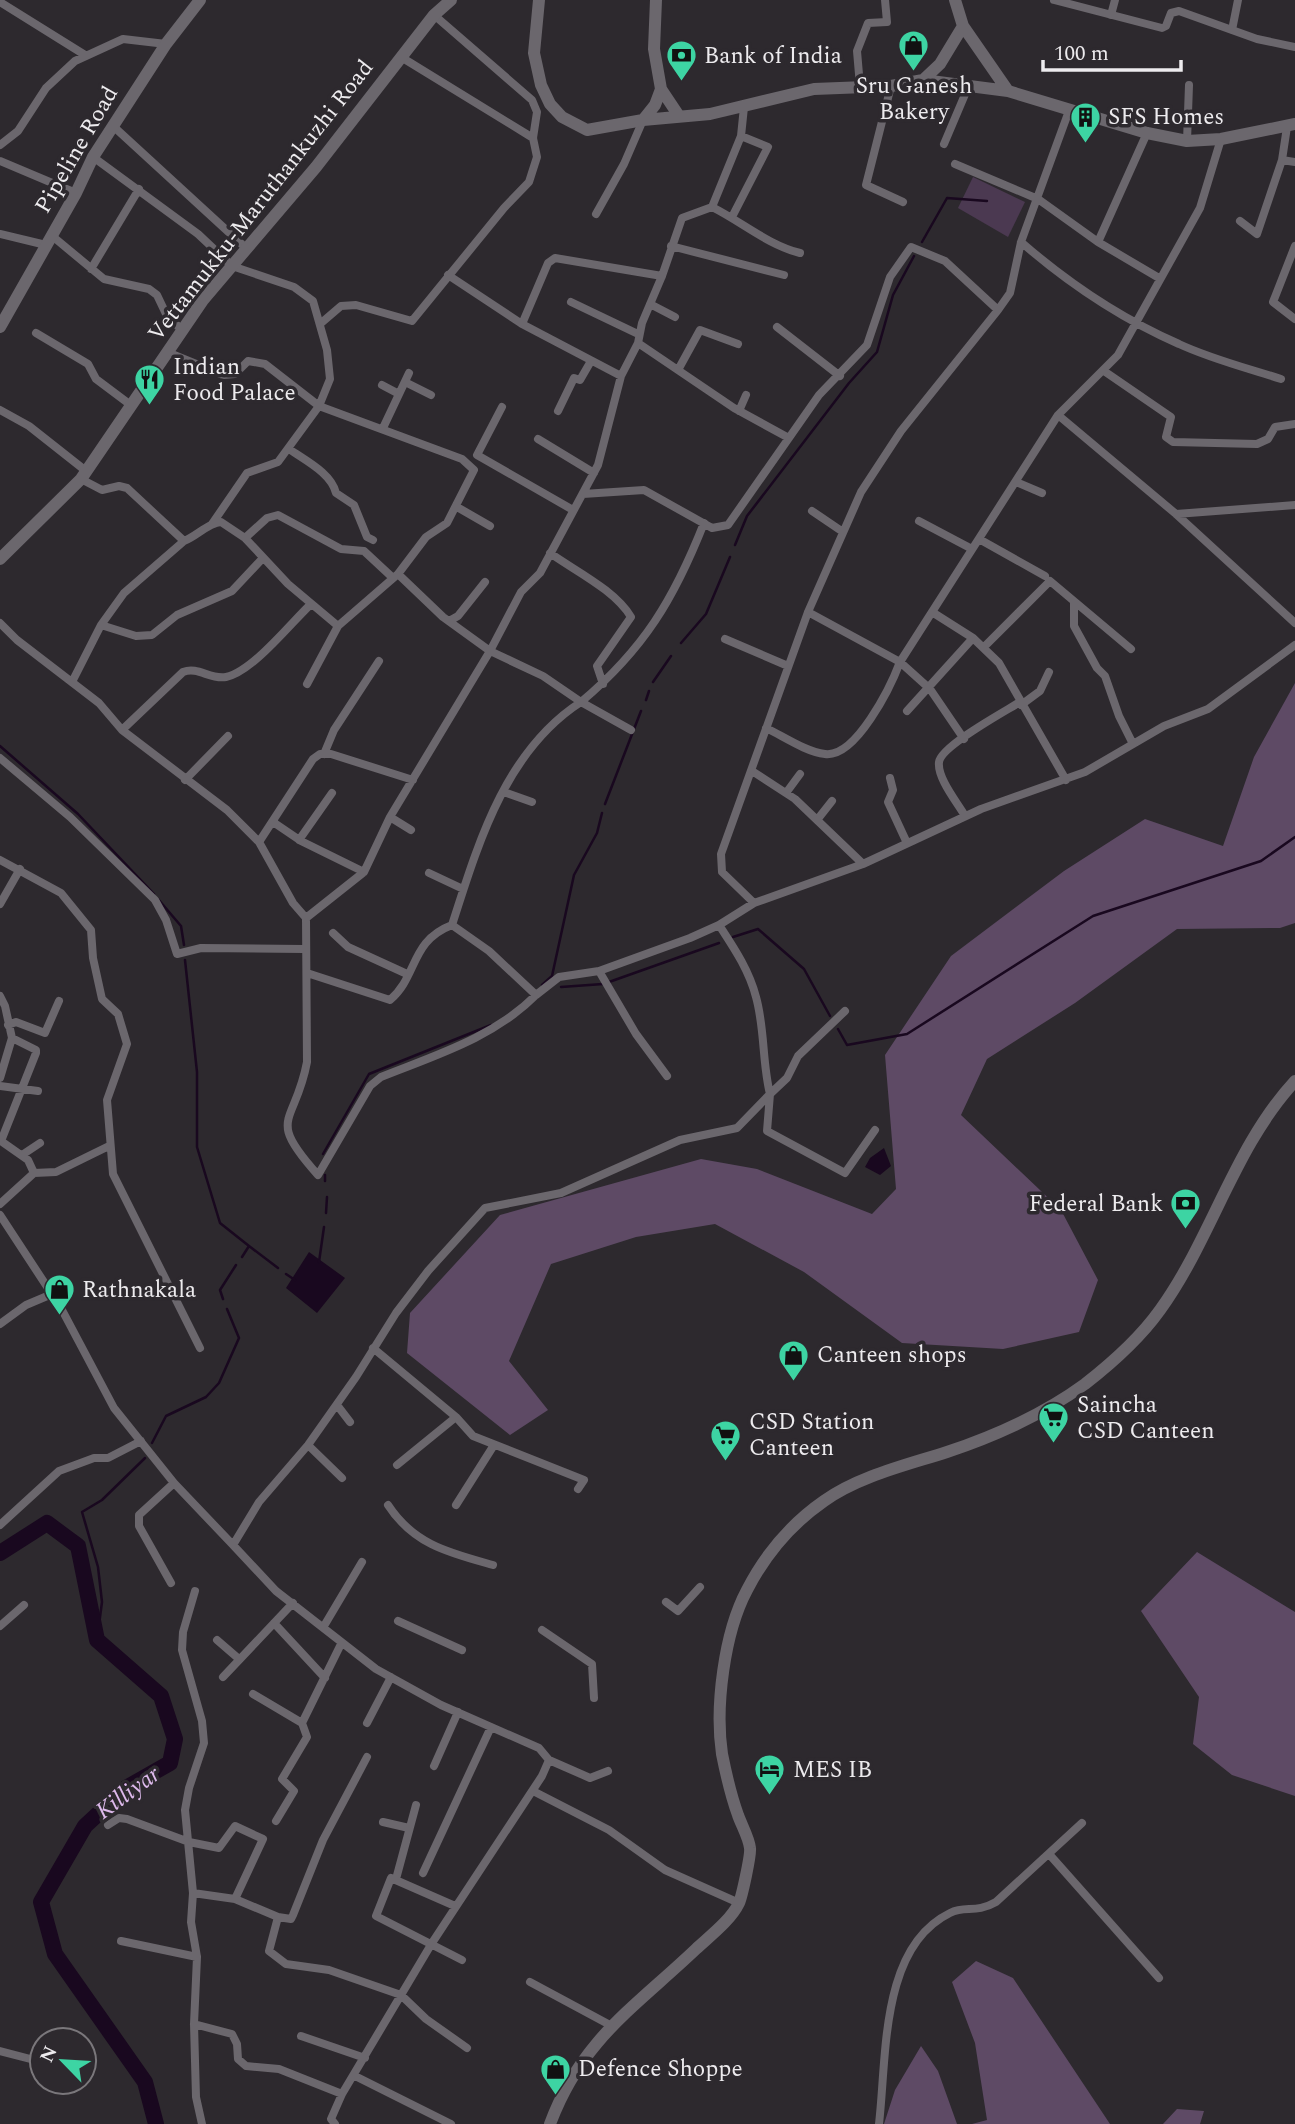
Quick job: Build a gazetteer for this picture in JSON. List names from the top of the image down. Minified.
{"streets":{"main road":["Pipeline Road","Vettamukku-Maruthankuzhi Road"]},"water":["Killiyar"],"places":{"shop":["Sru Ganesh Bakery","Rathnakala","Canteen shops","Defence Shoppe"],"bank":["Bank of India","Federal Bank"],"building":["SFS Homes"],"restaurant":["Indian Food Palace"],"supermarket":["Saincha CSD Canteen","CSD Station Canteen"],"hotel":["MES IB"]},"scale_bar":"100 m","north":"top left"}
